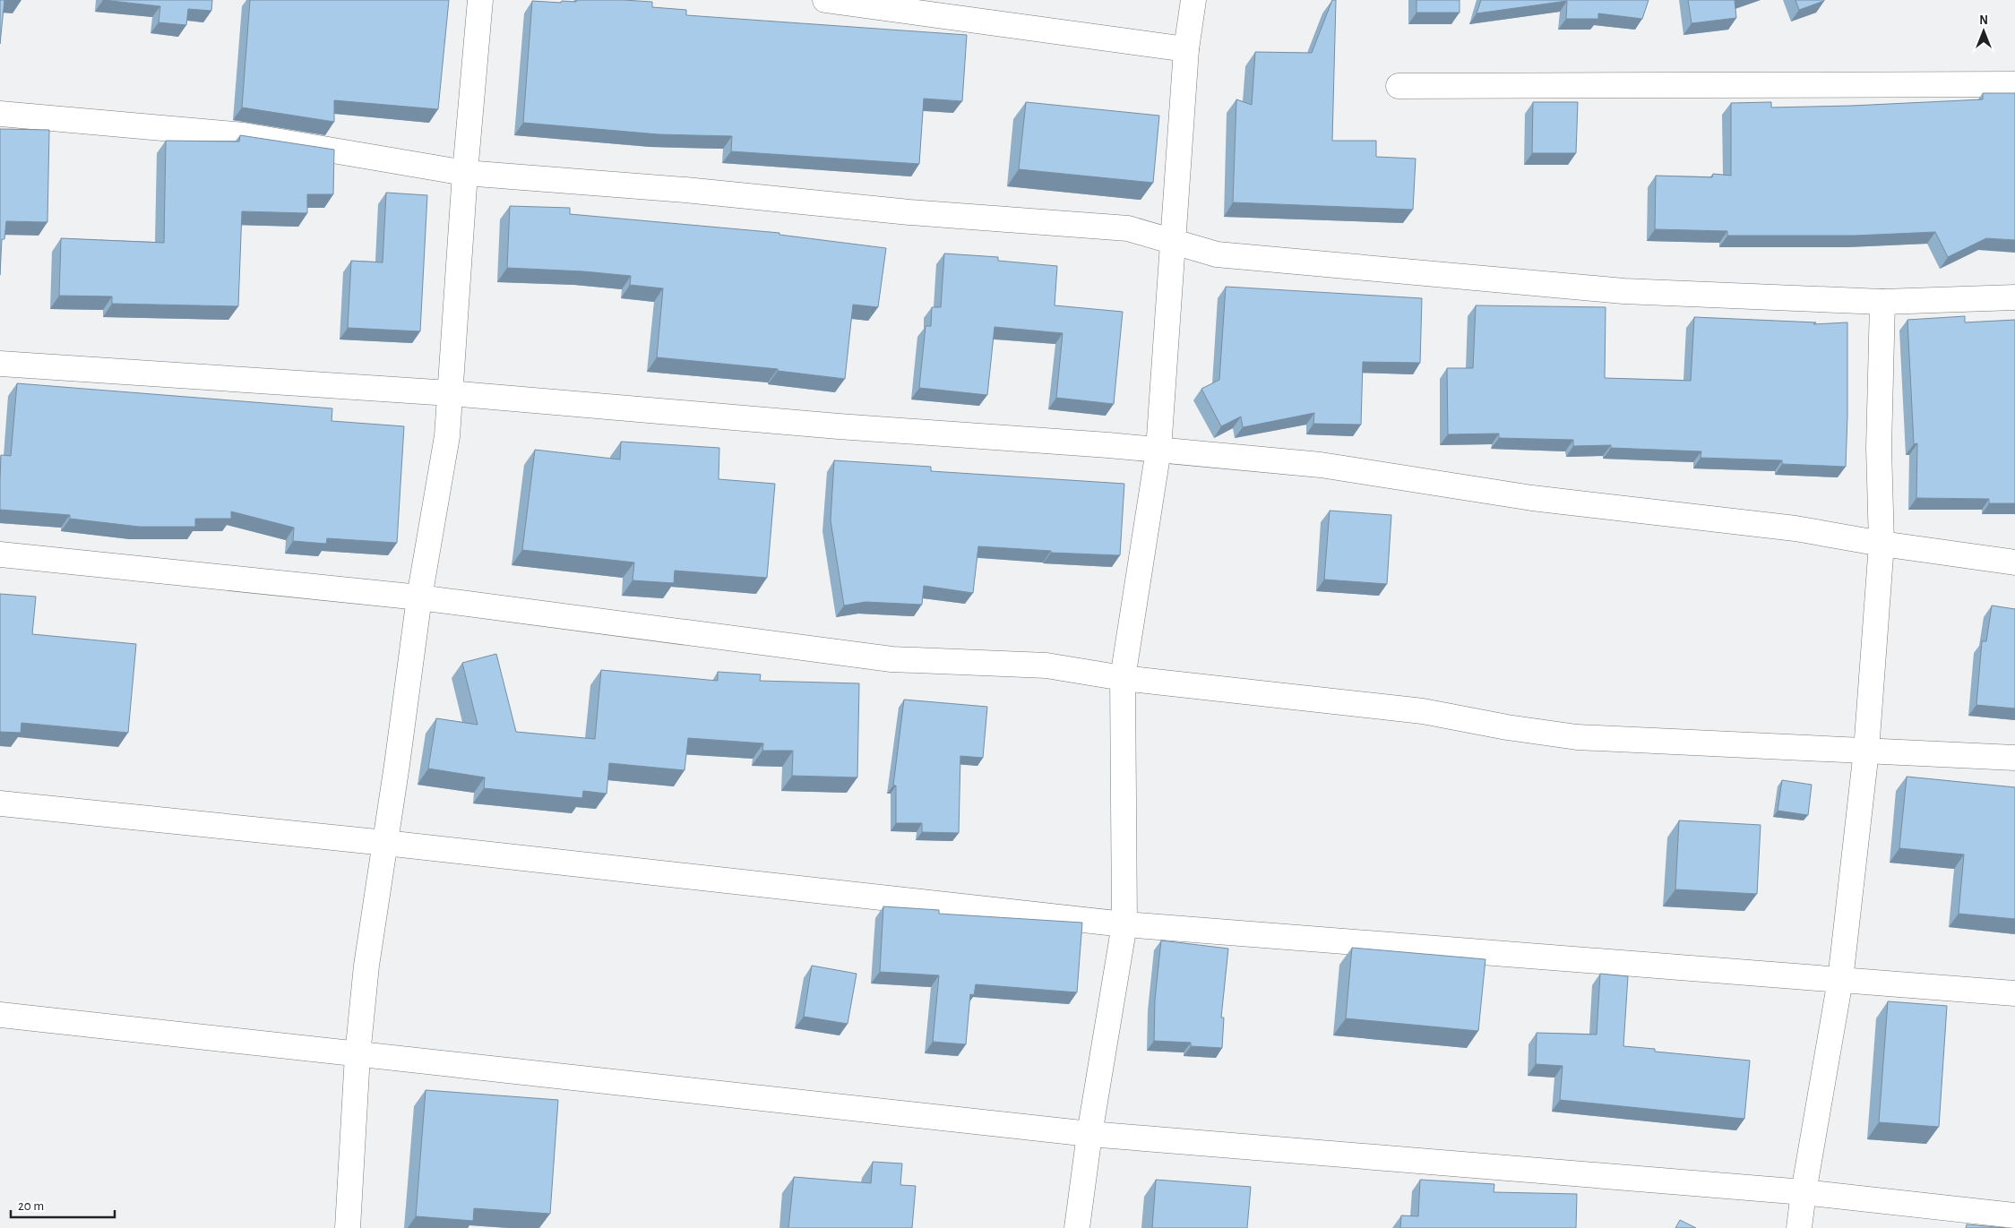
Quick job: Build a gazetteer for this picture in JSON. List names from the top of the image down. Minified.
{"scale_bar":"20 m","north":"top"}
